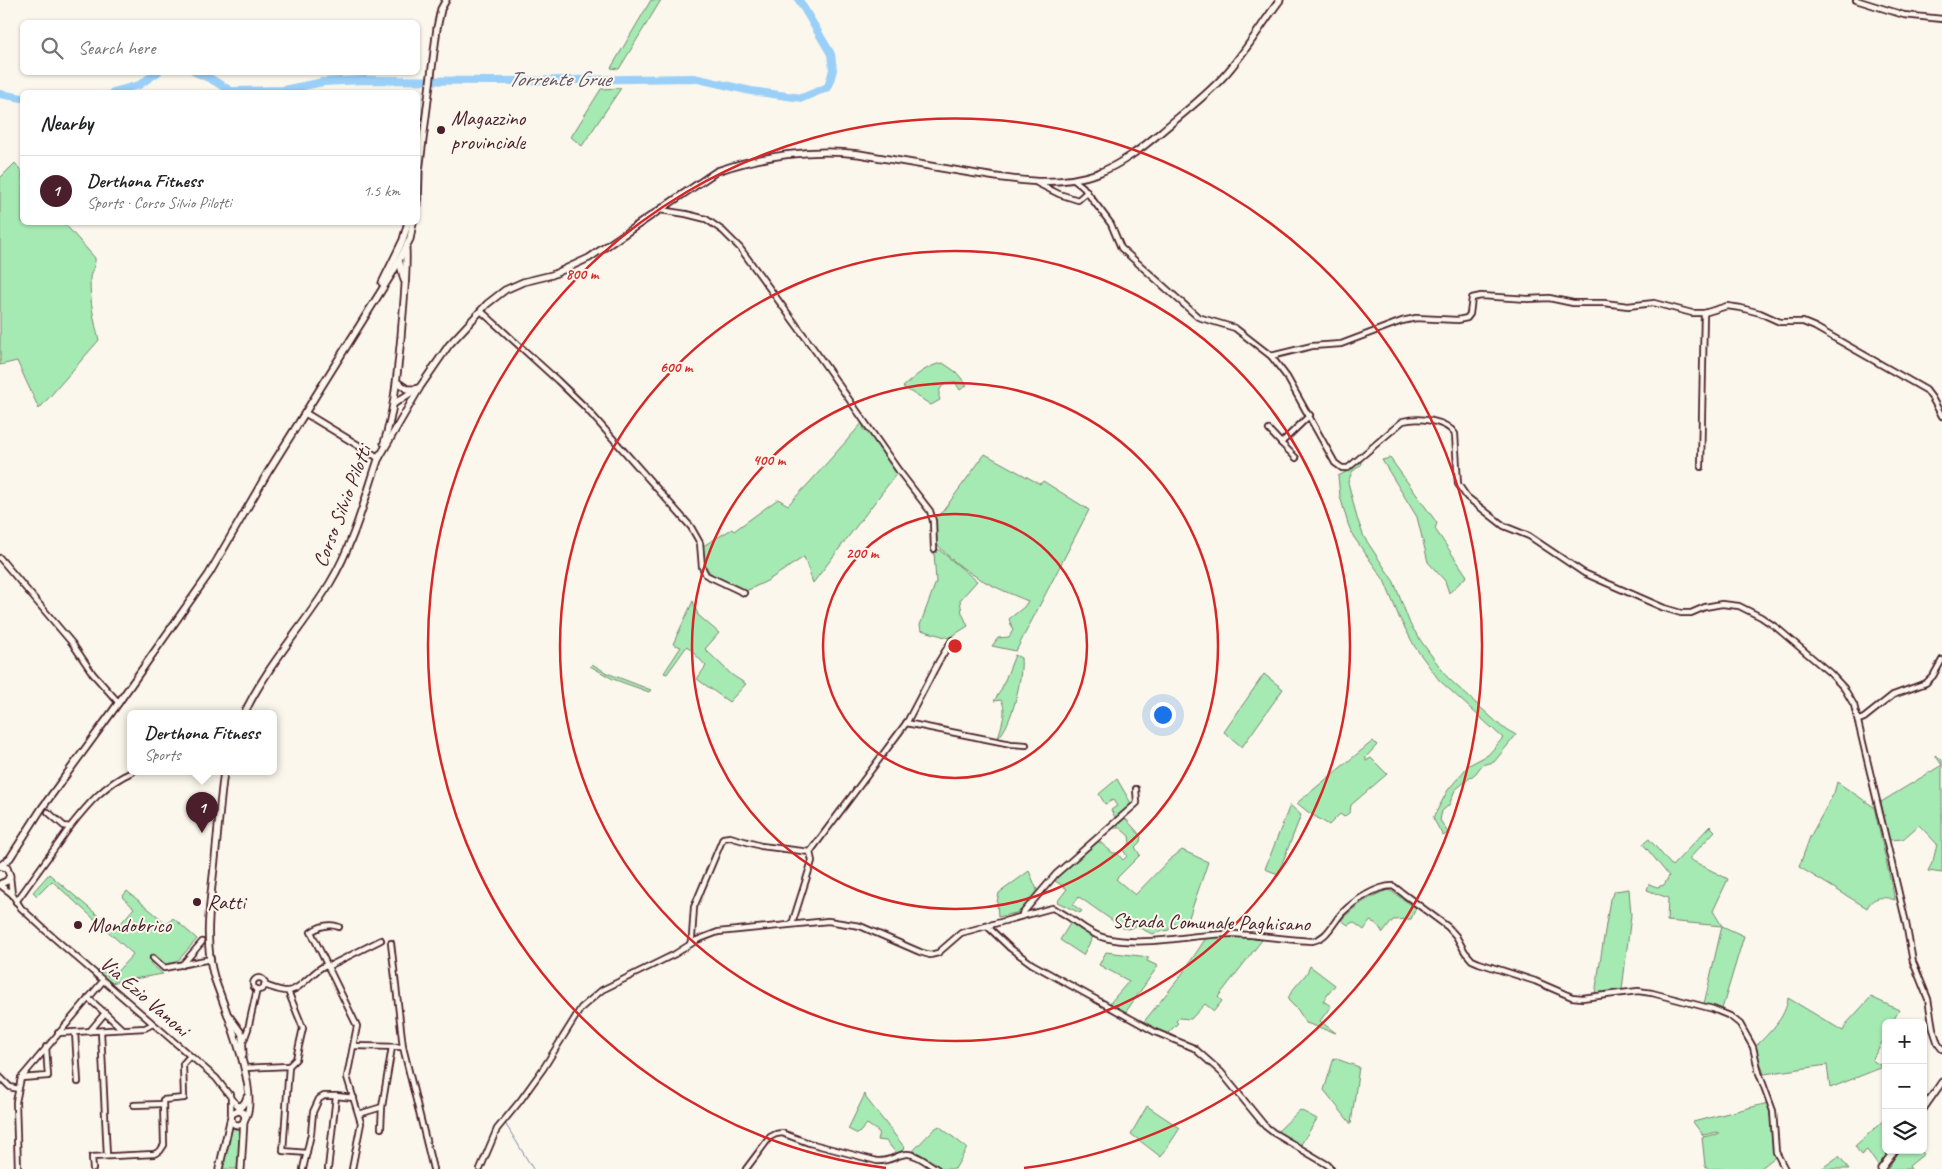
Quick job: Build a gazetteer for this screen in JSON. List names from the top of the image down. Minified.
{"streets":{"main road":["Corso Silvio Pilotti"],"street":["Strada Comunale Paghisano","Via Ezio Vanoni"]},"water":["Torrente Grue"],"places":["Magazzino provinciale","Ratti","Mondobrico"],"page":{"search":"Search here","heading":"Nearby","list":[{"mark":"1","name":"Derthona Fitness","note":"Sports · Corso Silvio Pilotti","value":"1.5 km"}],"popup":["Derthona Fitness","Sports"],"pins":"1","map_buttons":["+","−"]},"rings":["800 m","600 m","400 m","200 m"]}
